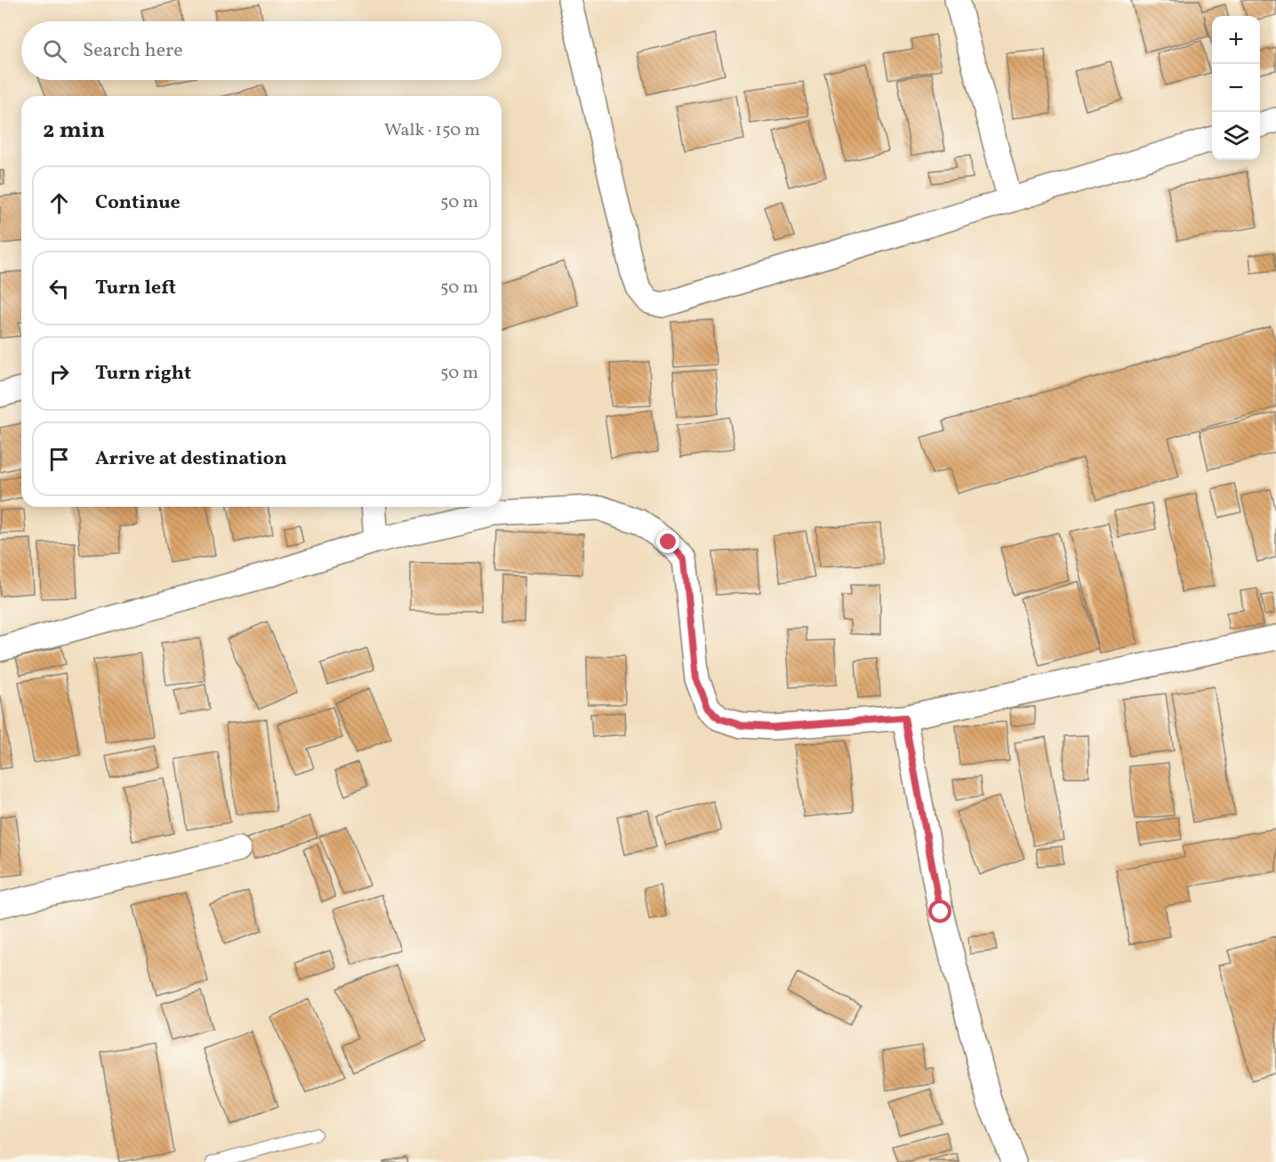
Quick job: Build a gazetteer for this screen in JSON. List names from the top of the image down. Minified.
{"page":{"map_buttons":["+","−"],"search":"Search here","heading":["2 min","Walk · 150 m"],"list":[["Continue","50 m"],["Turn left","50 m"],["Turn right","50 m"],"Arrive at destination"]}}
